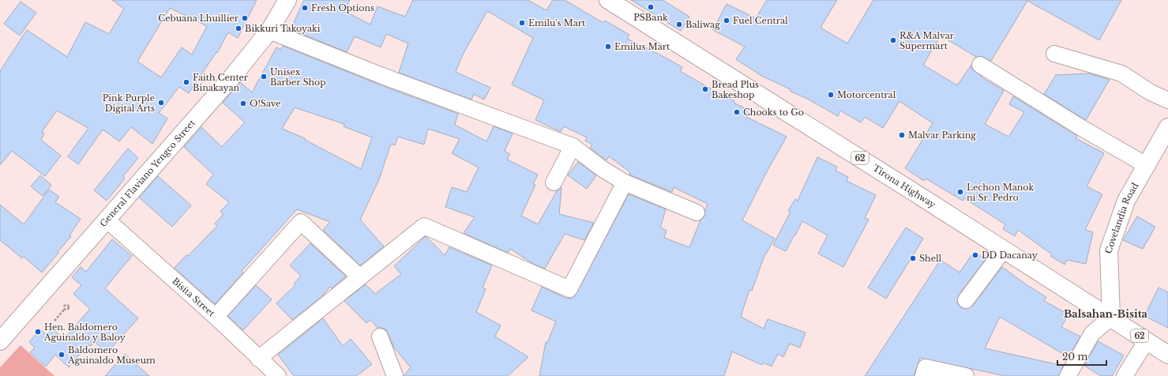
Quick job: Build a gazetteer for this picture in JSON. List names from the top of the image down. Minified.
{"streets":{"main road":["62","General Flaviano Yengco Street","Tirona Highway","Covelandia Road"],"street":["Bisita Street"]},"crossings":[["General Flaviano Yengco Street","Bisita Street"],["Tirona Highway","Covelandia Road"]],"districts":["Balsahan-Bisita"],"places":["PSBank","Fresh Options","Cebuana Lhuillier","Fuel Central","Emilu's Mart","Baliwag","Bikkuri Takoyaki","R&A Malvar Supermart","Emilus Mart","Unisex Barber Shop","Faith Center Binakayan","Bread Plus Bakeshop","Motorcentral","Pink Purple Digital Arts","O!Save","Chooks to Go","Malvar Parking","Lechon Manok ni Sr. Pedro","DD Dacanay","Shell","Hen. Baldomero Aguinaldo y Baloy","Baldomero Aguinaldo Museum"],"scale_bar":"20 m"}
